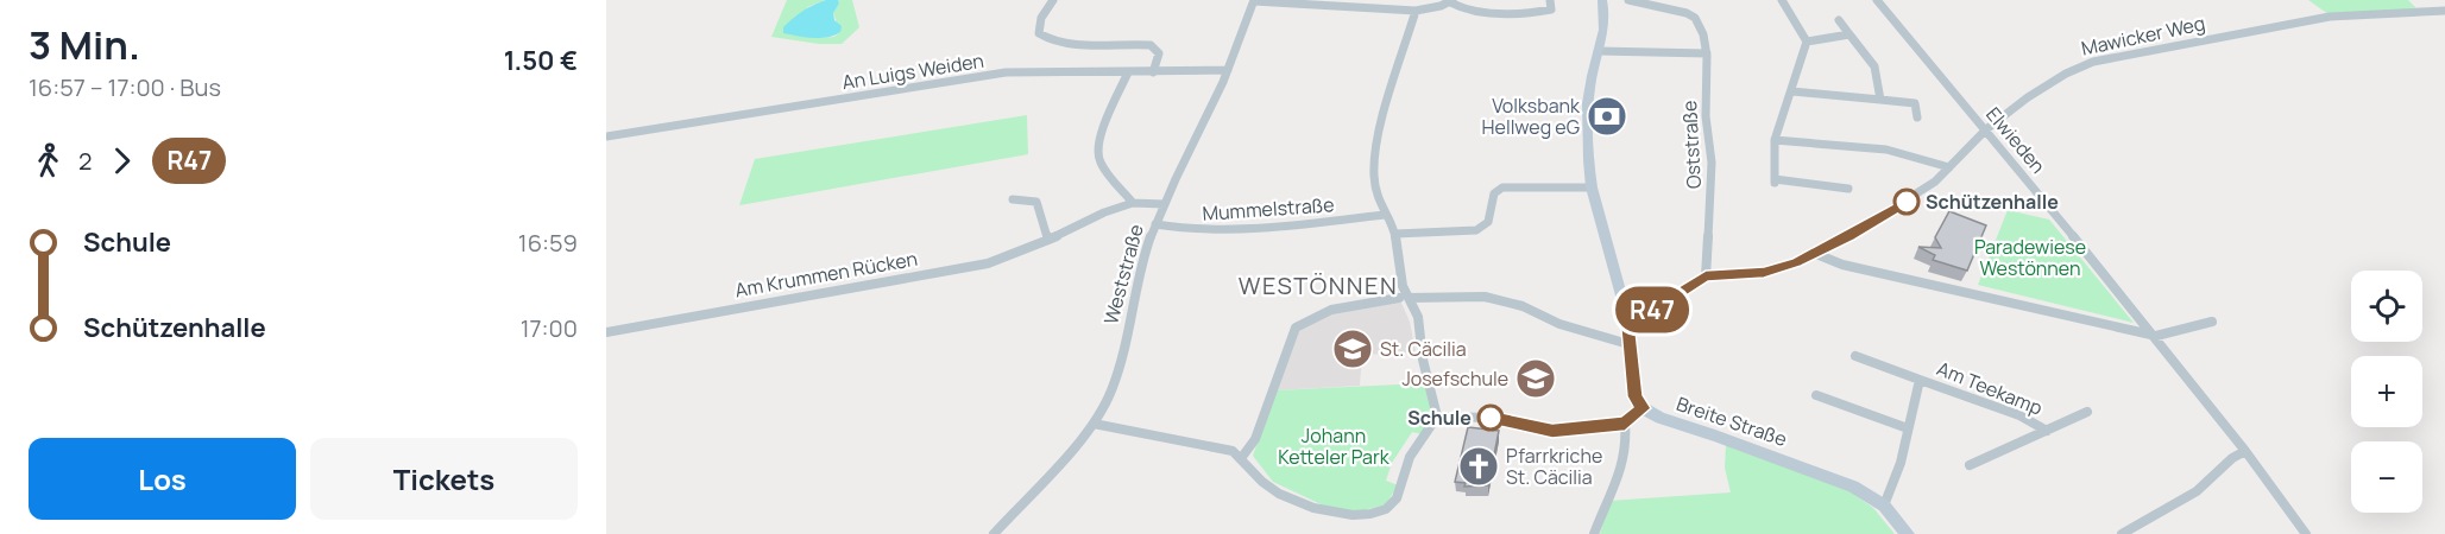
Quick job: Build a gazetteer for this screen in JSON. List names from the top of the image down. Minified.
{"streets":{"street":["Mawicker Weg","An Luigs Weiden","Elwieden","Oststraße","Mummelstraße","Am Krummen Rücken","Weststraße","Am Teekamp","Breite Straße"]},"crossings":[["Mawicker Weg","Elwieden"],["Mawicker Weg","Oststraße"],["An Luigs Weiden","Weststraße"],["Mummelstraße","Weststraße"],["Am Teekamp","Breite Straße"]],"districts":["WESTÖNNEN"],"parks":["Paradewiese Westönnen","Johann Ketteler Park"],"places":{"bank":["Volksbank Hellweg eG"],"other":["Schützenhalle","Schule"],"school or university":["St. Cäcilia","Josefschule"],"church":["Pfarrkriche St. Cäcilia"]},"lines":["bus line R47"],"page":{"heading":["3 Min.","16:57 – 17:00 · Bus","1.50 €"],"on_map":"R47","legs":["2","R47"],"list":[{"name":"Schule","value":"16:59"},{"name":"Schützenhalle","value":"17:00"}],"map_buttons":["+","−"],"buttons":["Los","Tickets"]}}
